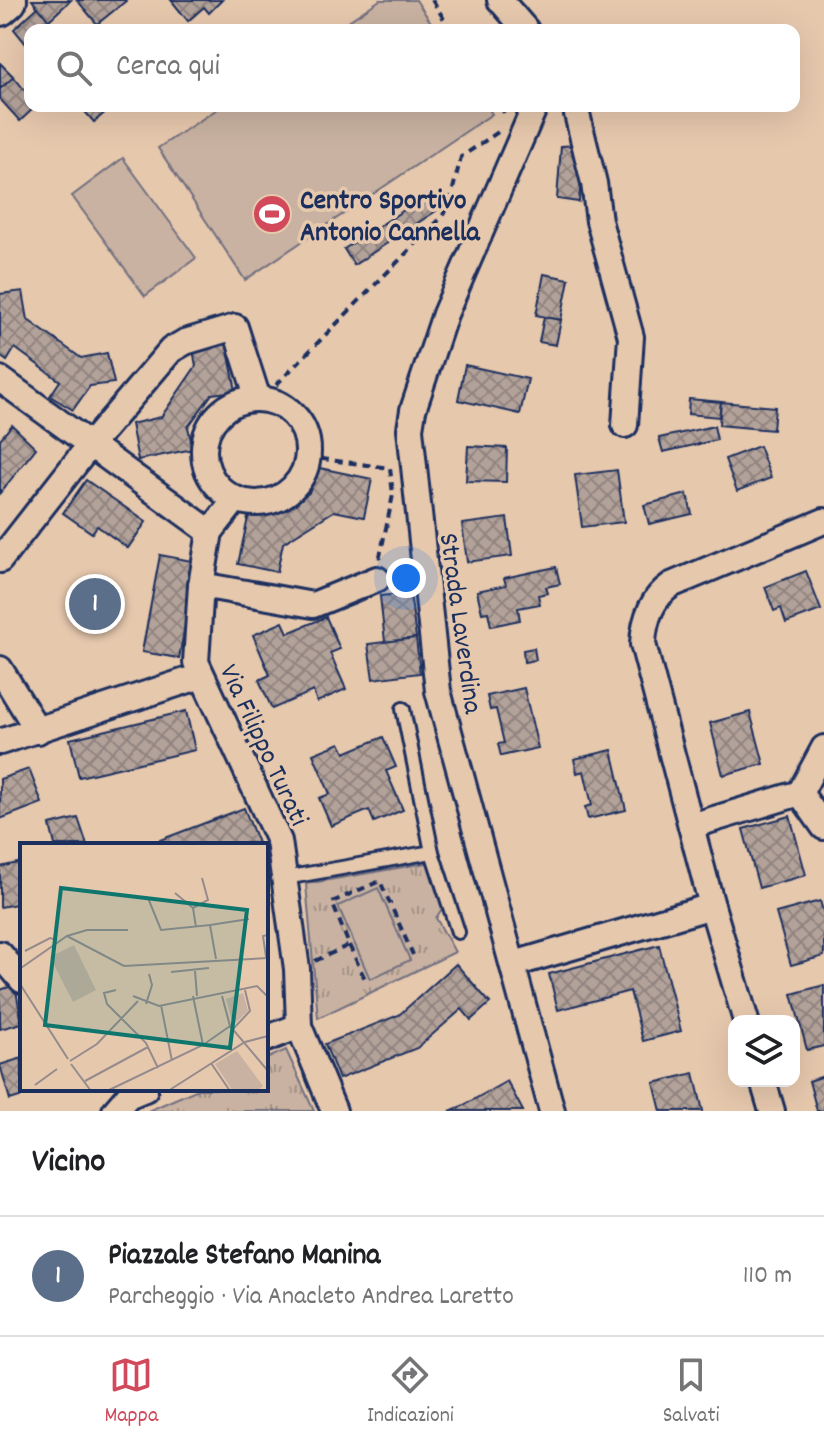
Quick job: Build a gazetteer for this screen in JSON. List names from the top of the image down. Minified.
{"streets":{"street":["Strada Laverdina","Via Filippo Turati"]},"places":{"sports":["Centro Sportivo Antonio Cannella"]},"page":{"search":"Cerca qui","pins":"1","heading":"Vicino","list":[{"mark":"1","name":"Piazzale Stefano Manina","note":"Parcheggio · Via Anacleto Andrea Laretto","value":"110 m"}],"nav":["Mappa","Indicazioni","Salvati"]}}
